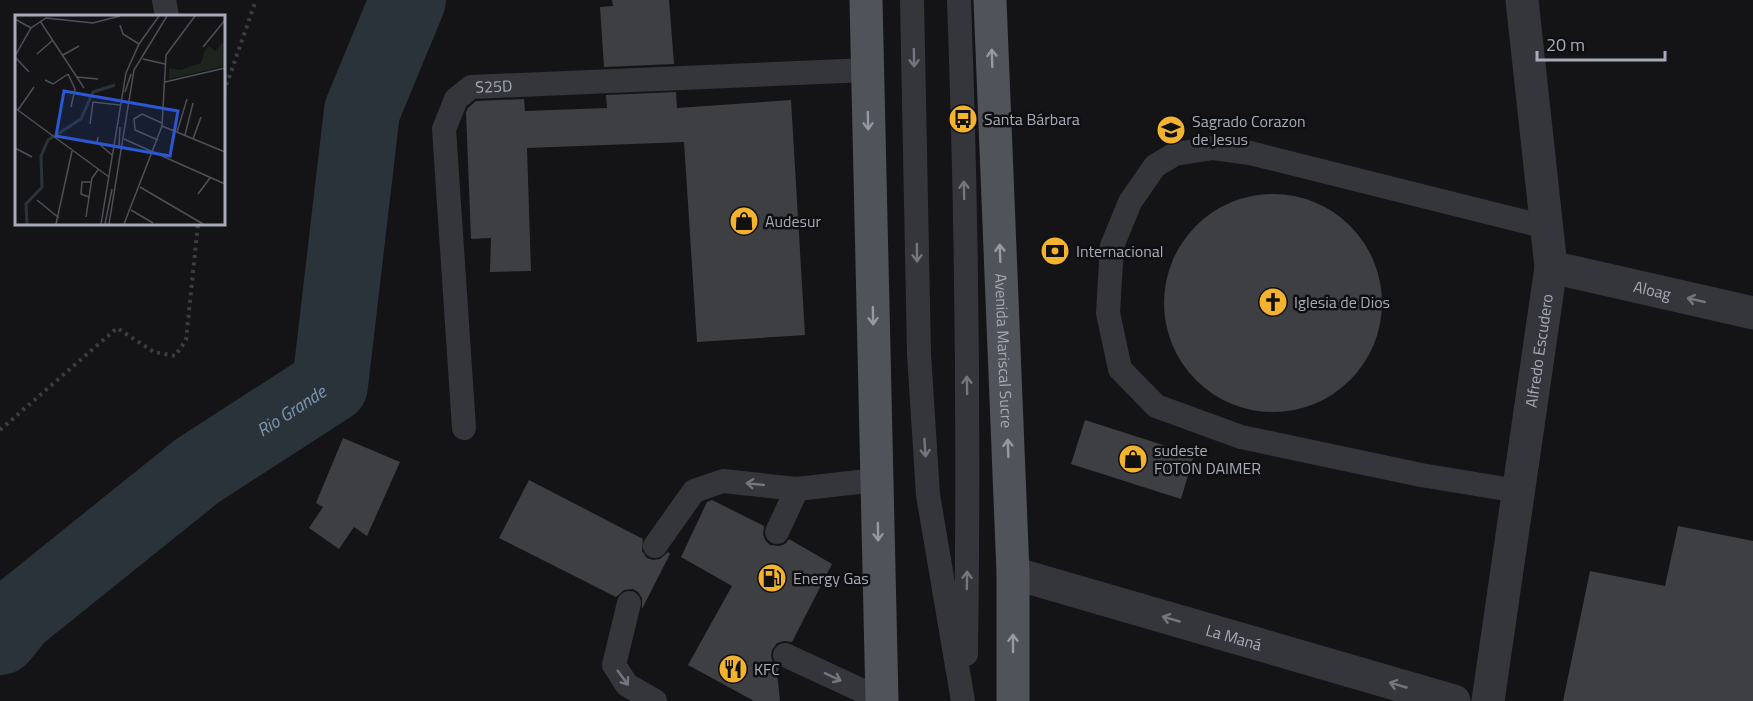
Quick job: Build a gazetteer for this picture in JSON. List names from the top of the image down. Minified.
{"streets":{"main road":["Avenida Mariscal Sucre"],"street":["Aloag","Alfredo Escudero","La Maná"],"lane":["S25D"]},"crossings":[["Aloag","Alfredo Escudero"],["Avenida Mariscal Sucre","La Maná"]],"one_way":["Aloag","La Maná"],"water":["Rio Grande"],"places":{"bus stop":["Santa Bárbara"],"school or university":["Sagrado Corazon de Jesus"],"shop":["Audesur","sudeste FOTON DAIMER"],"bank":["Internacional"],"church":["Iglesia de Dios"],"fuel station":["Energy Gas"],"restaurant":["KFC"]},"scale_bar":"20 m"}
